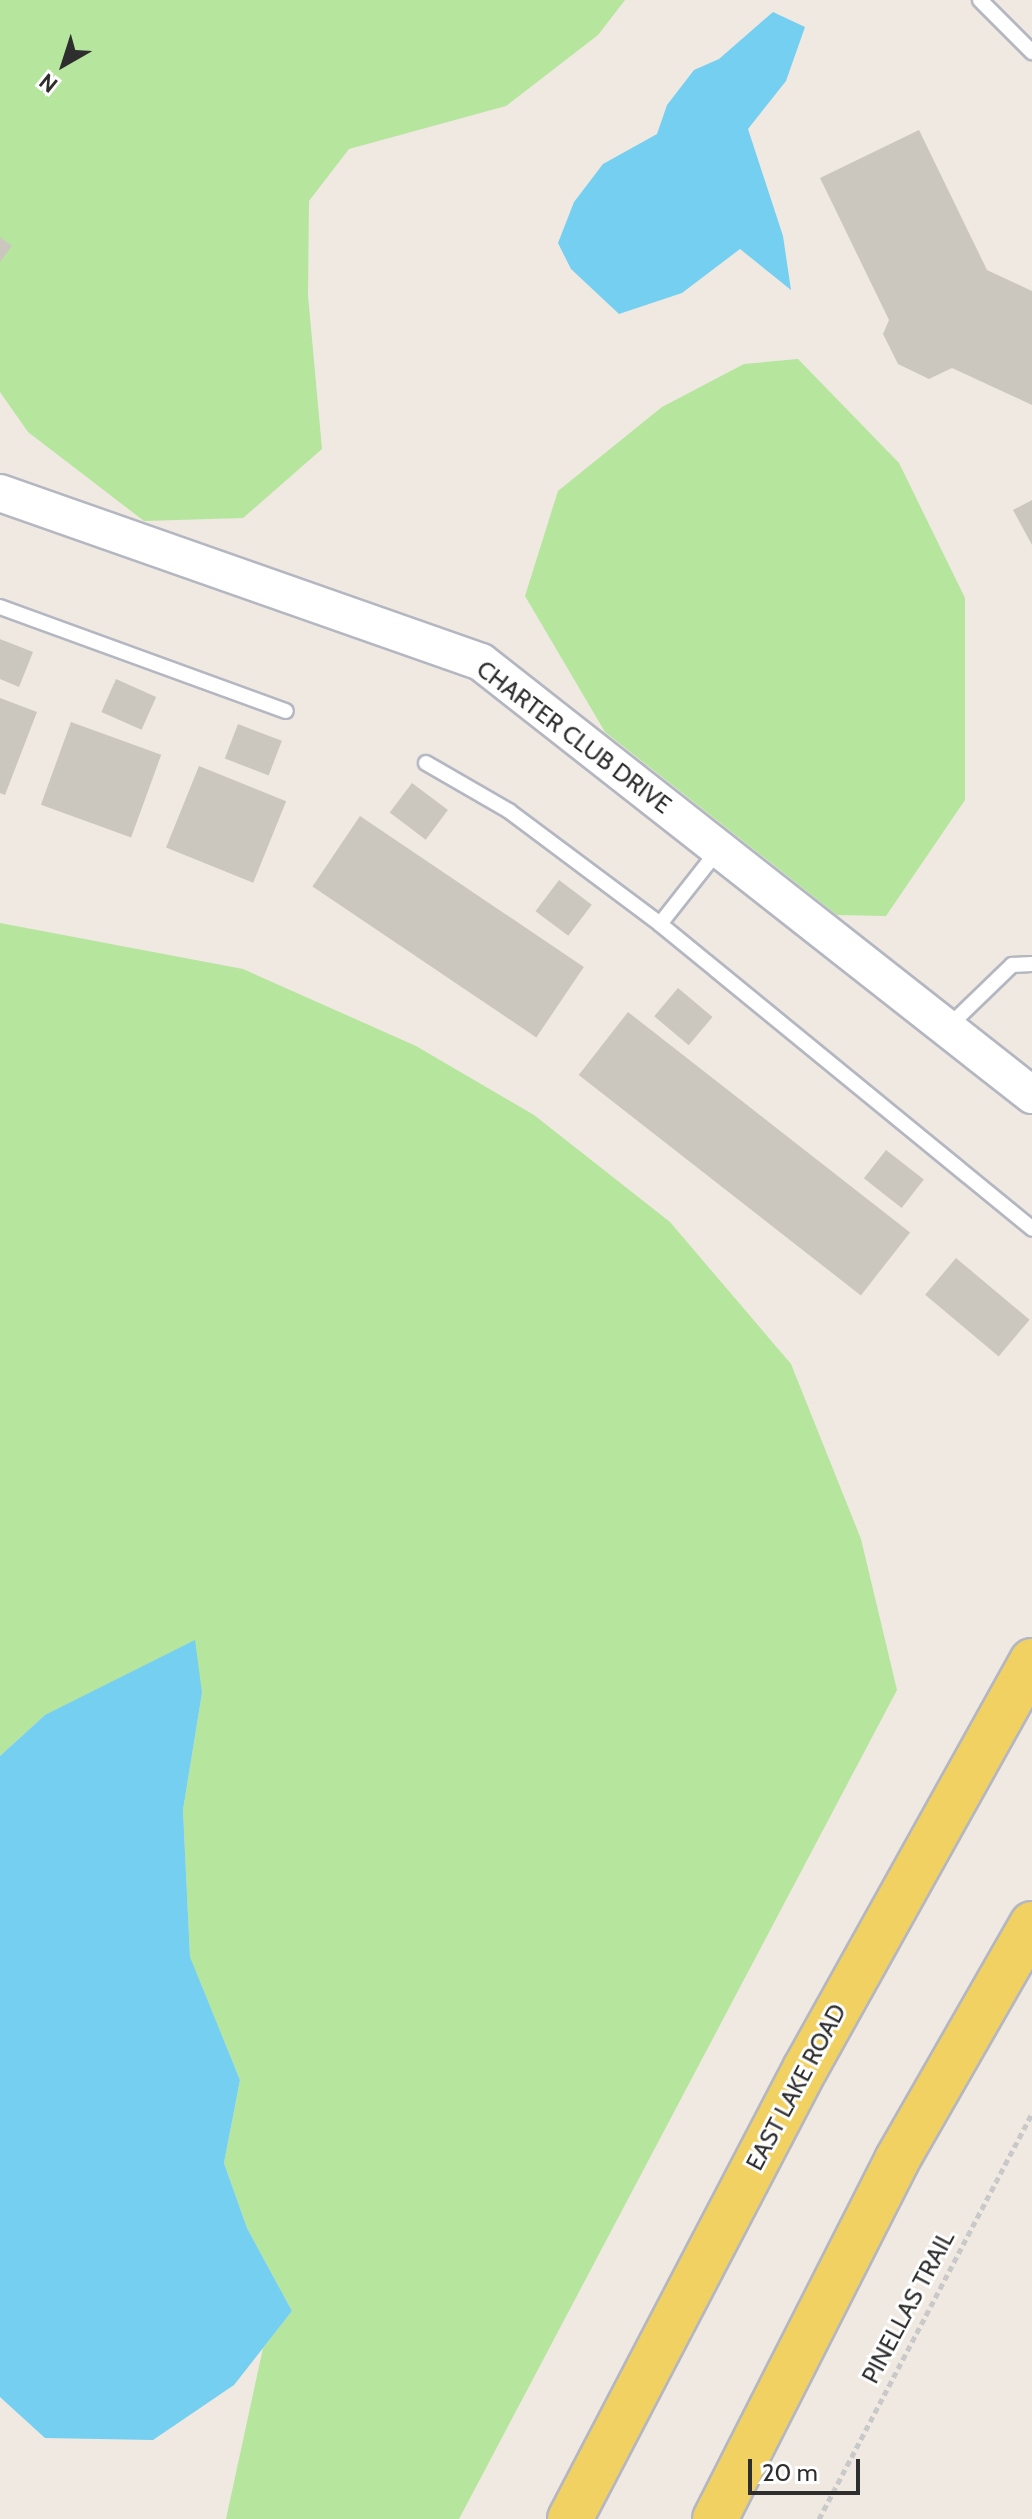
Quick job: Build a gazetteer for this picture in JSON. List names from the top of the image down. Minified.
{"streets":{"main road":["EAST LAKE ROAD"],"street":["CHARTER CLUB DRIVE"],"path":["PINELLAS TRAIL"]},"scale_bar":"20 m","north":"bottom left"}
